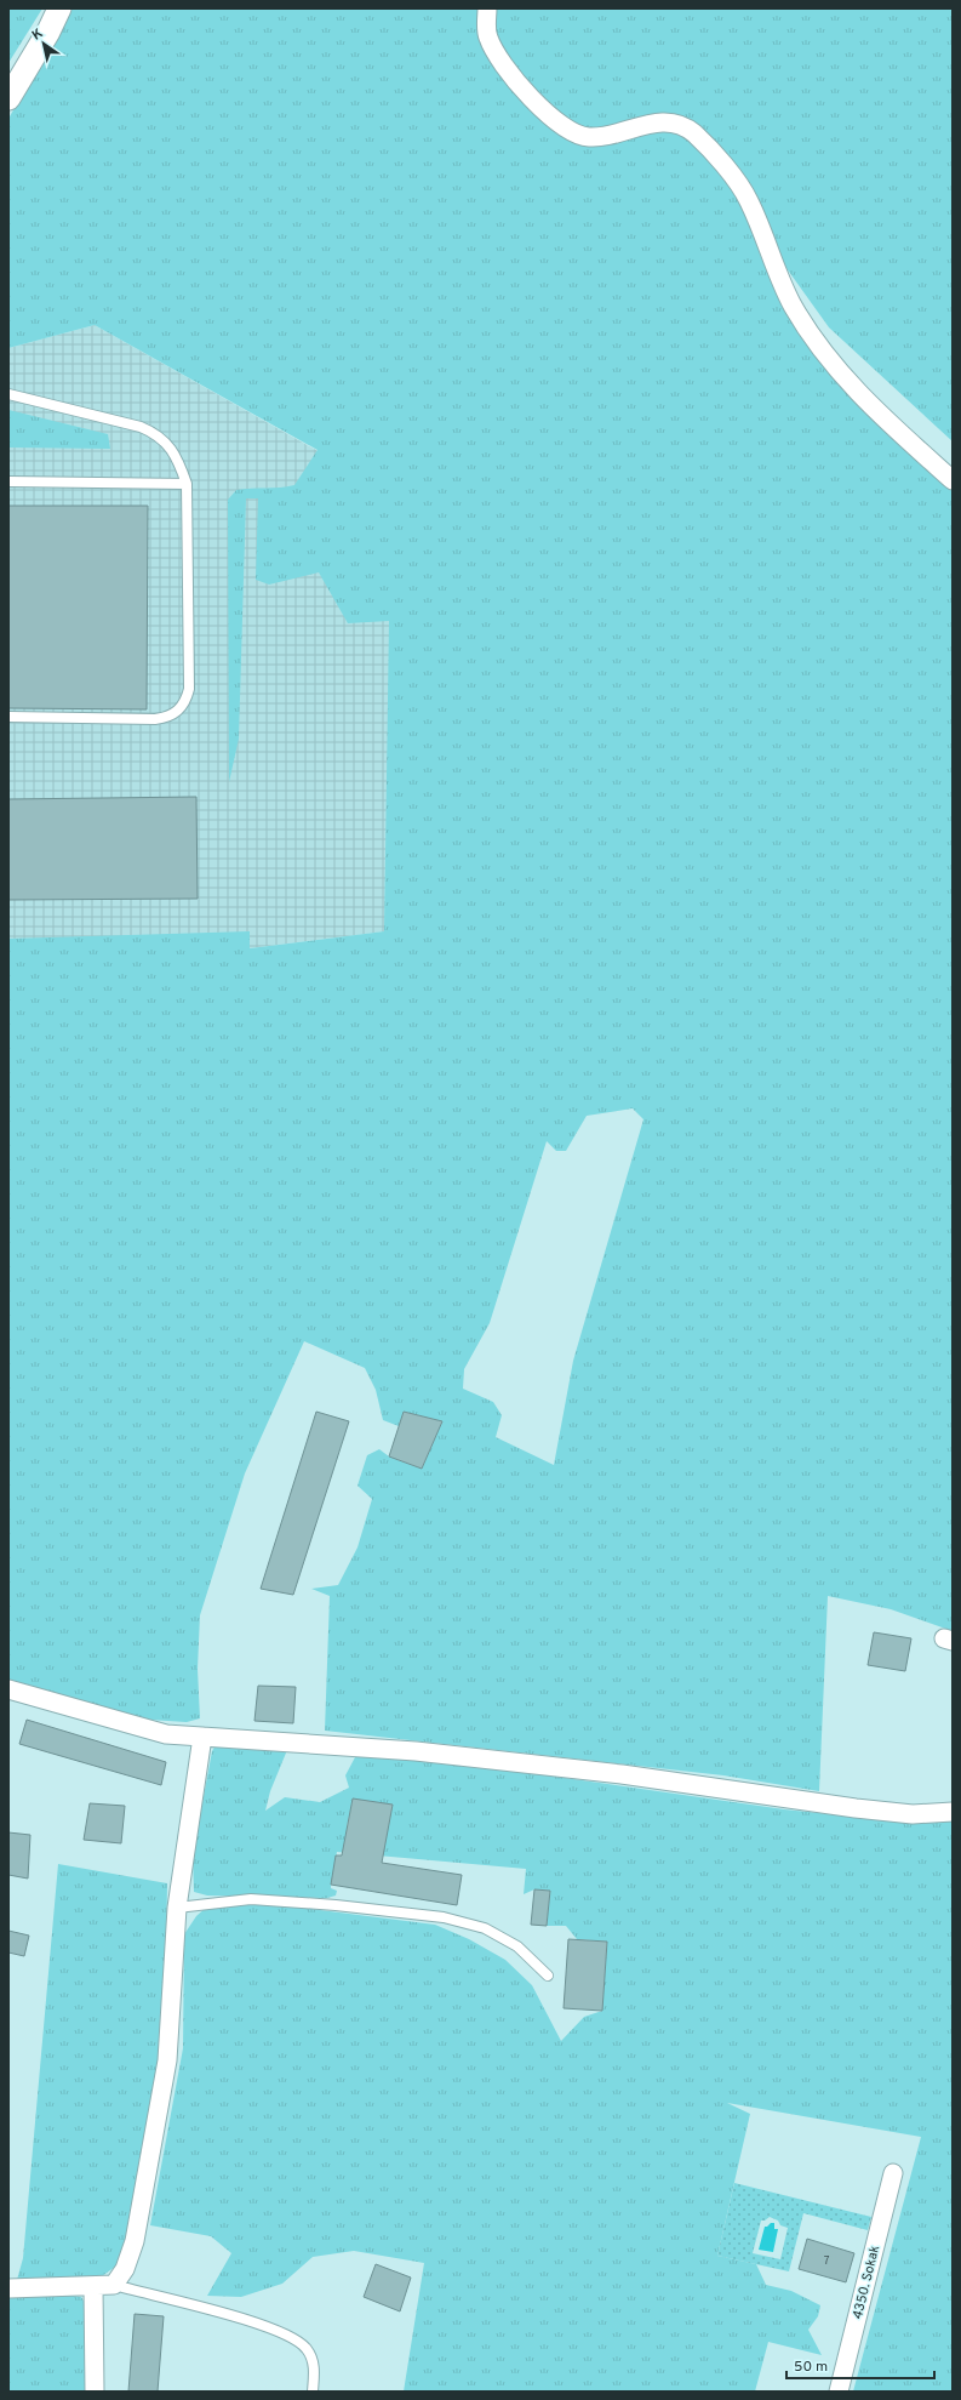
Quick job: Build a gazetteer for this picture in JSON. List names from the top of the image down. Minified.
{"streets":{"street":["4350. Sokak"]},"house_numbers":["7"],"scale_bar":"50 m","north":"top left"}
